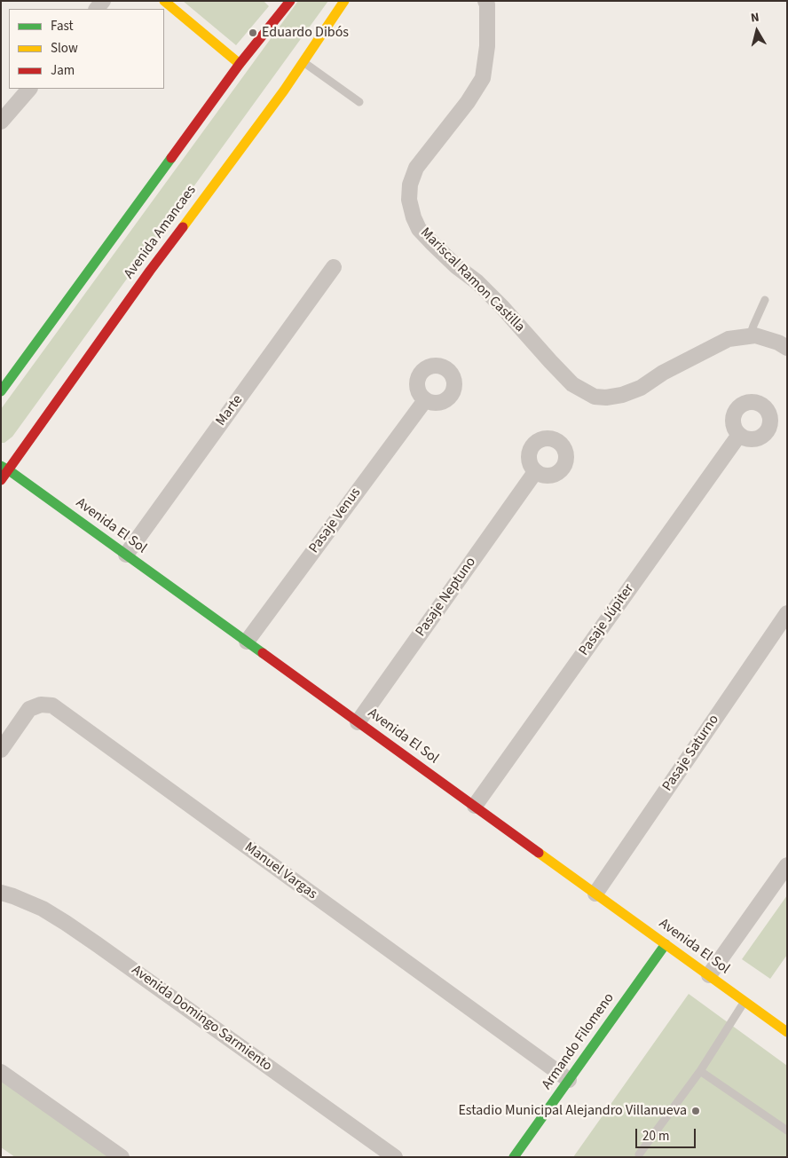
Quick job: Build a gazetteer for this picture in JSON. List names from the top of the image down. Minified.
{"streets":{"street":["Avenida Amancaes","Mariscal Ramon Castilla","Marte","Pasaje Venus","Avenida El Sol","Pasaje Neptuno","Pasaje Júpiter","Pasaje Saturno","Manuel Vargas","Avenida Domingo Sarmiento","Armando Filomeno"]},"crossings":[["Avenida Amancaes","Avenida El Sol"],["Marte","Avenida El Sol"],["Pasaje Venus","Avenida El Sol"],["Avenida El Sol","Pasaje Neptuno"],["Avenida El Sol","Pasaje Júpiter"],["Avenida El Sol","Pasaje Saturno"],["Avenida El Sol","Armando Filomeno"],["Manuel Vargas","Armando Filomeno"]],"places":["Eduardo Dibós","Estadio Municipal Alejandro Villanueva"],"legend":["Fast","Slow","Jam"],"scale_bar":"20 m","north":"top"}
